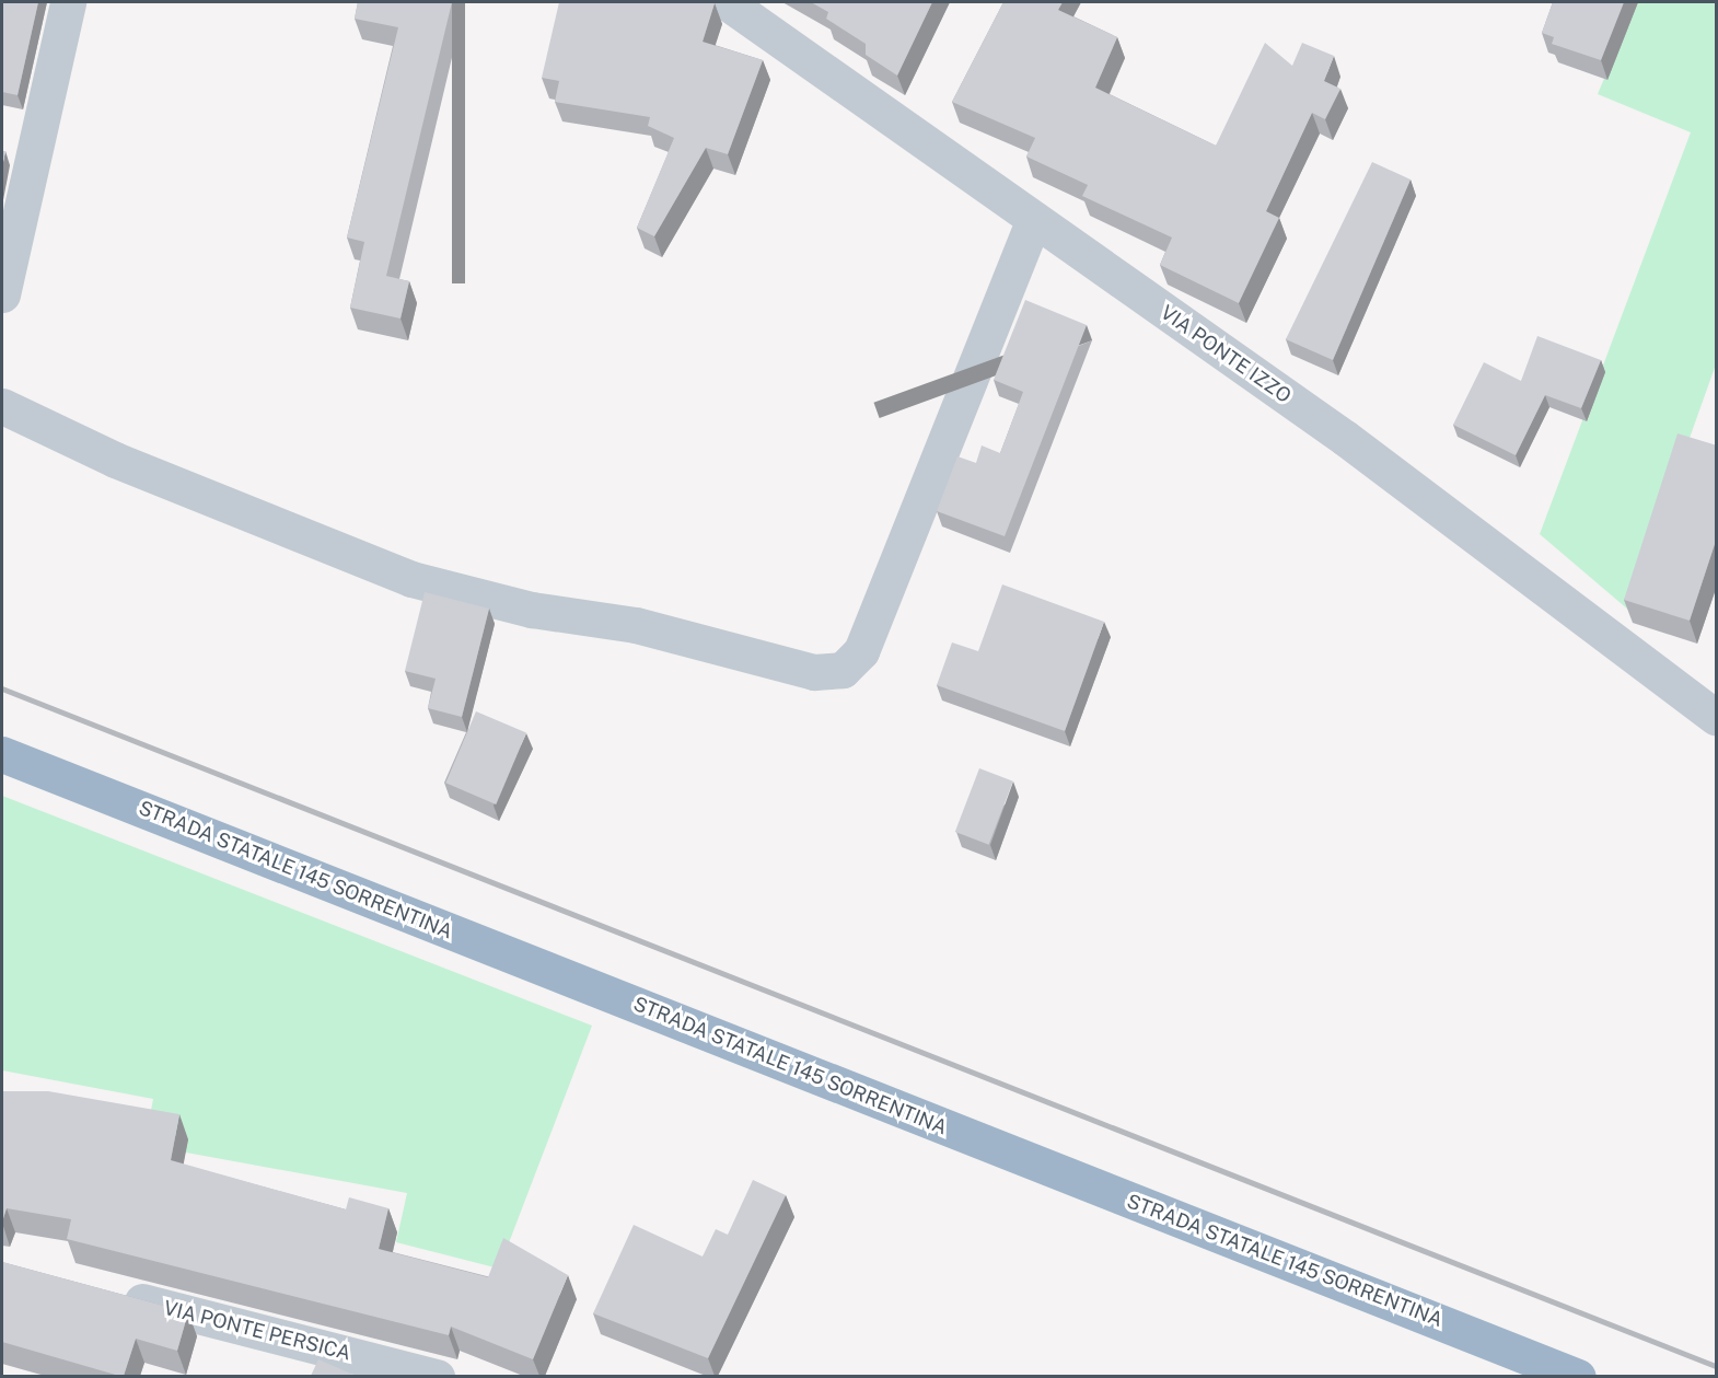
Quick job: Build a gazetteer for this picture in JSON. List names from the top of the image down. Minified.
{"streets":{"highway":["STRADA STATALE 145 SORRENTINA"],"street":["VIA PONTE IZZO","VIA PONTE PERSICA"]}}
